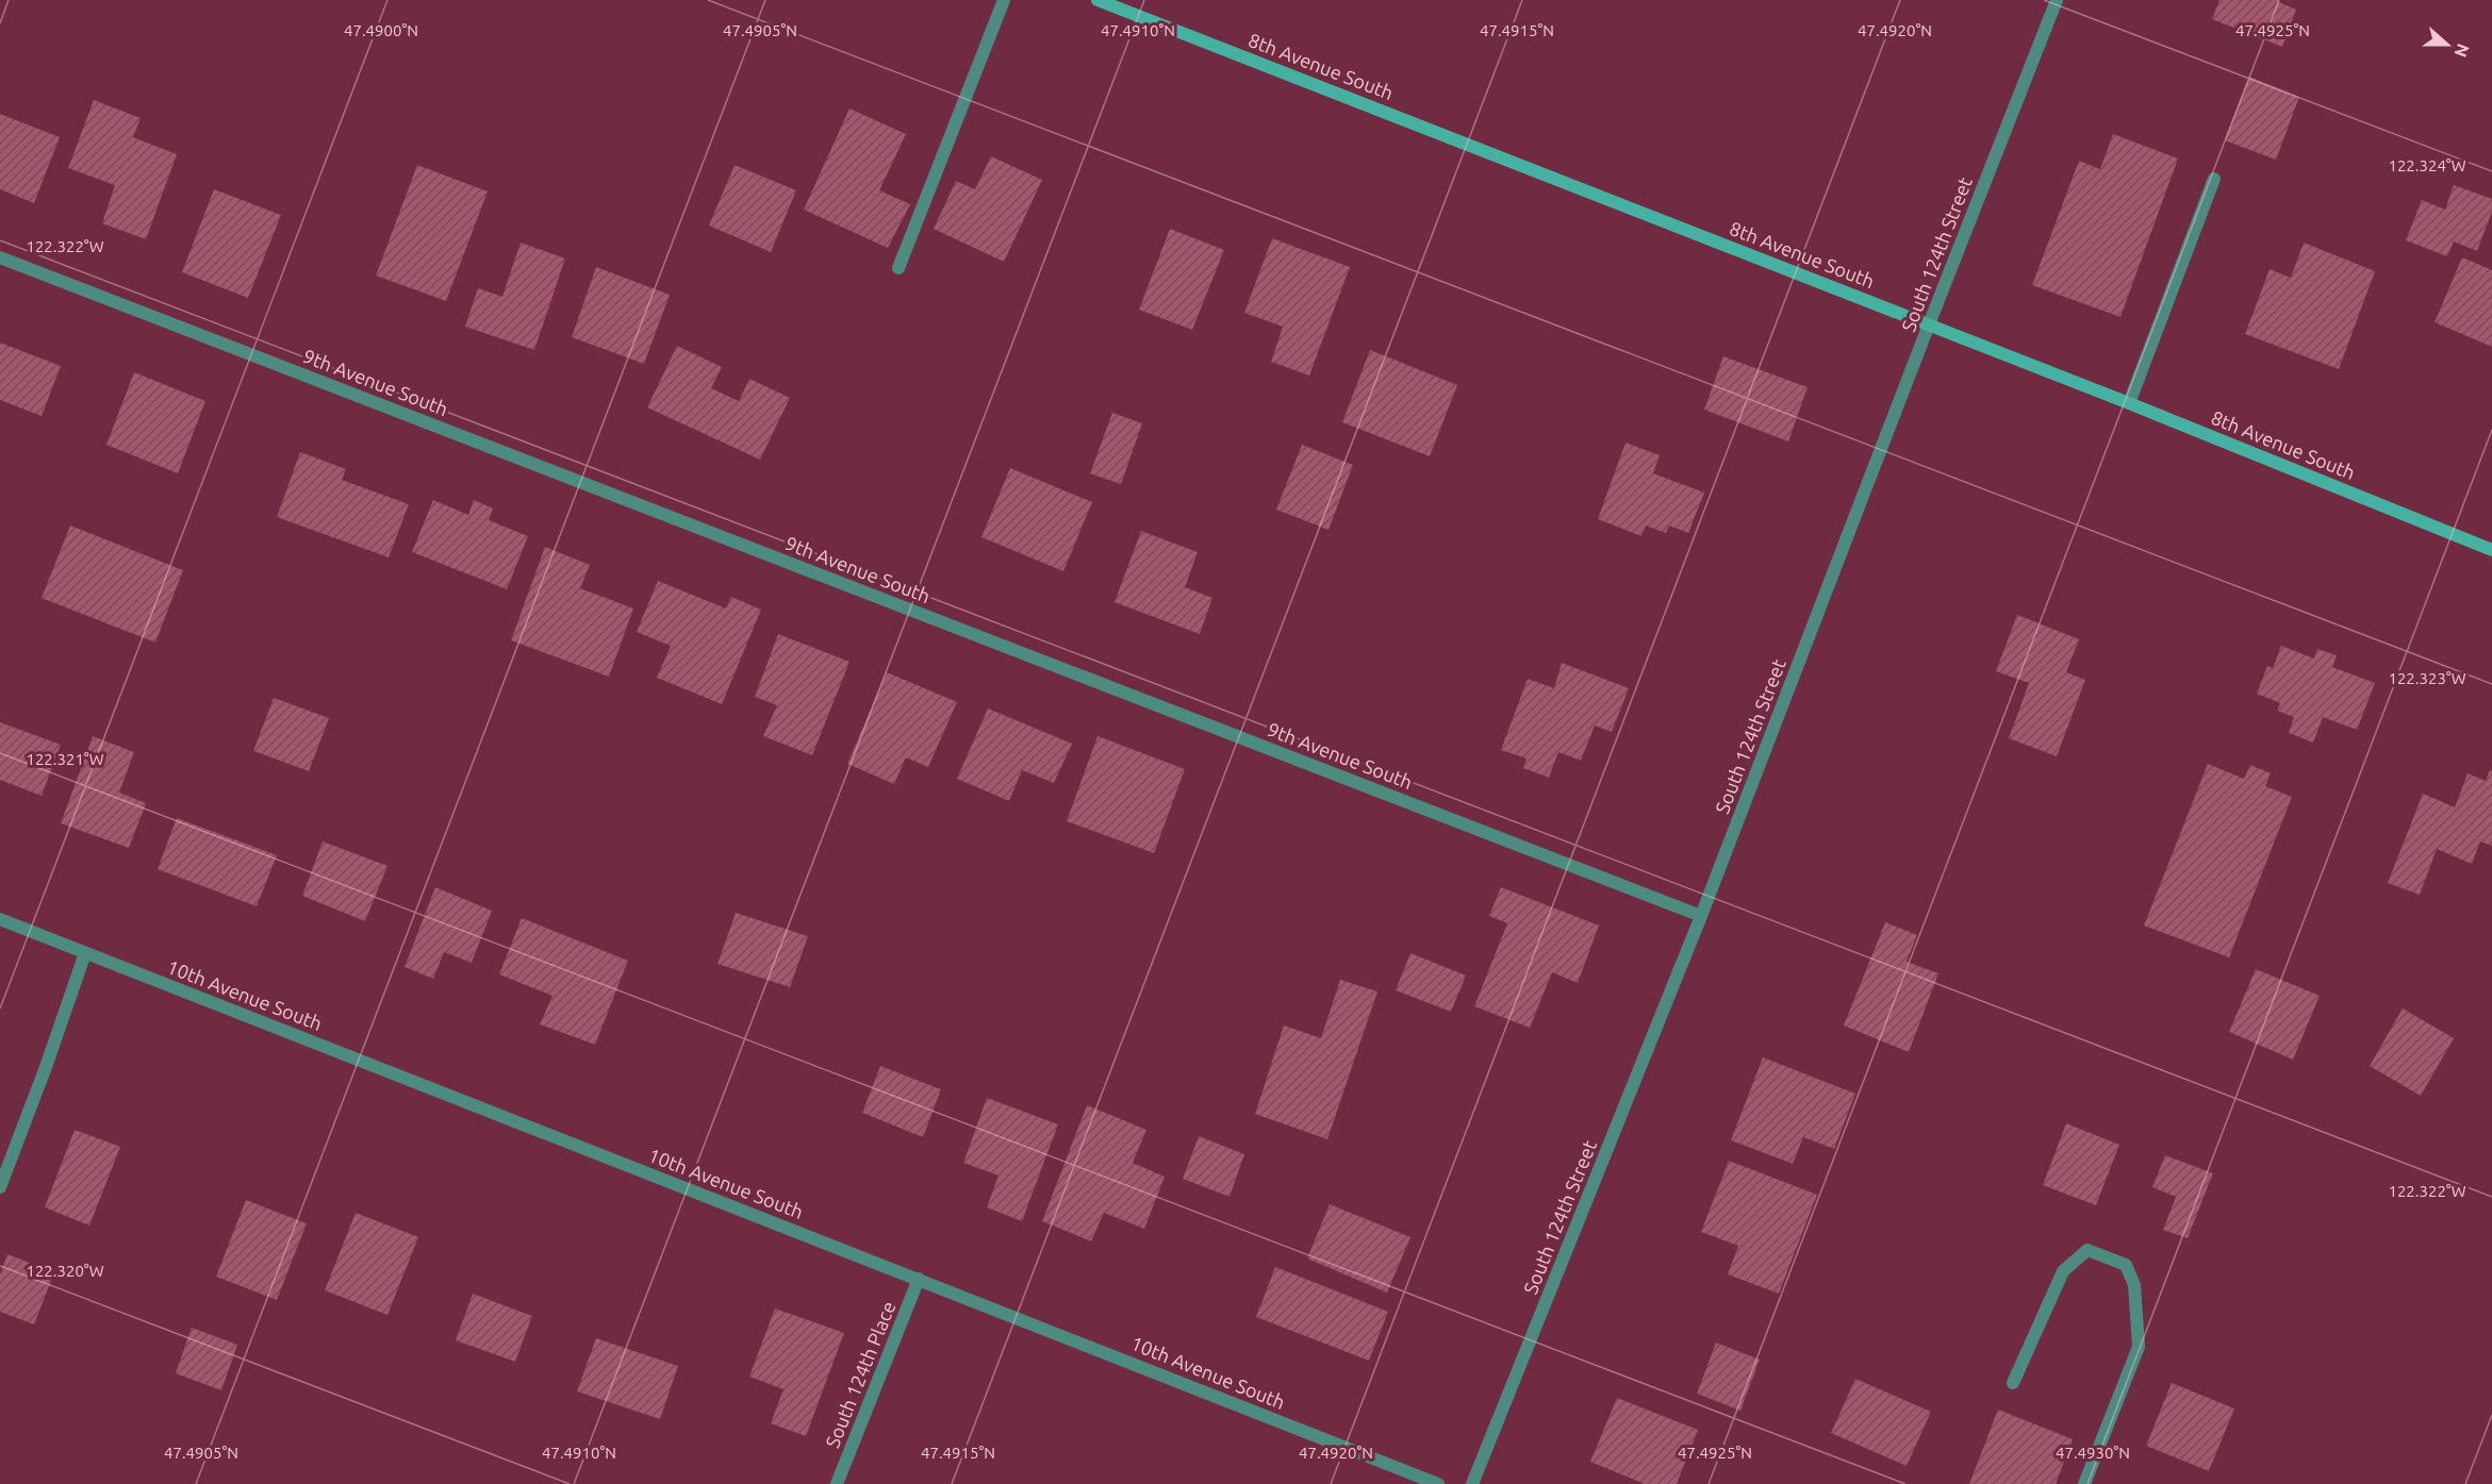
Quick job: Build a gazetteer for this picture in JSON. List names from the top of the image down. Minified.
{"streets":{"street":["8th Avenue South","South 124th Street","9th Avenue South","10th Avenue South","South 124th Place"]},"crossings":[["8th Avenue South","South 124th Street"],["South 124th Street","9th Avenue South"],["10th Avenue South","South 124th Place"]],"north":"right","coordinates":["47.4900°N","47.4905°N","47.4910°N","47.4915°N","47.4920°N","47.4925°N","122.324°W","122.322°W","122.323°W","122.321°W","122.320°W","47.4930°N"]}
